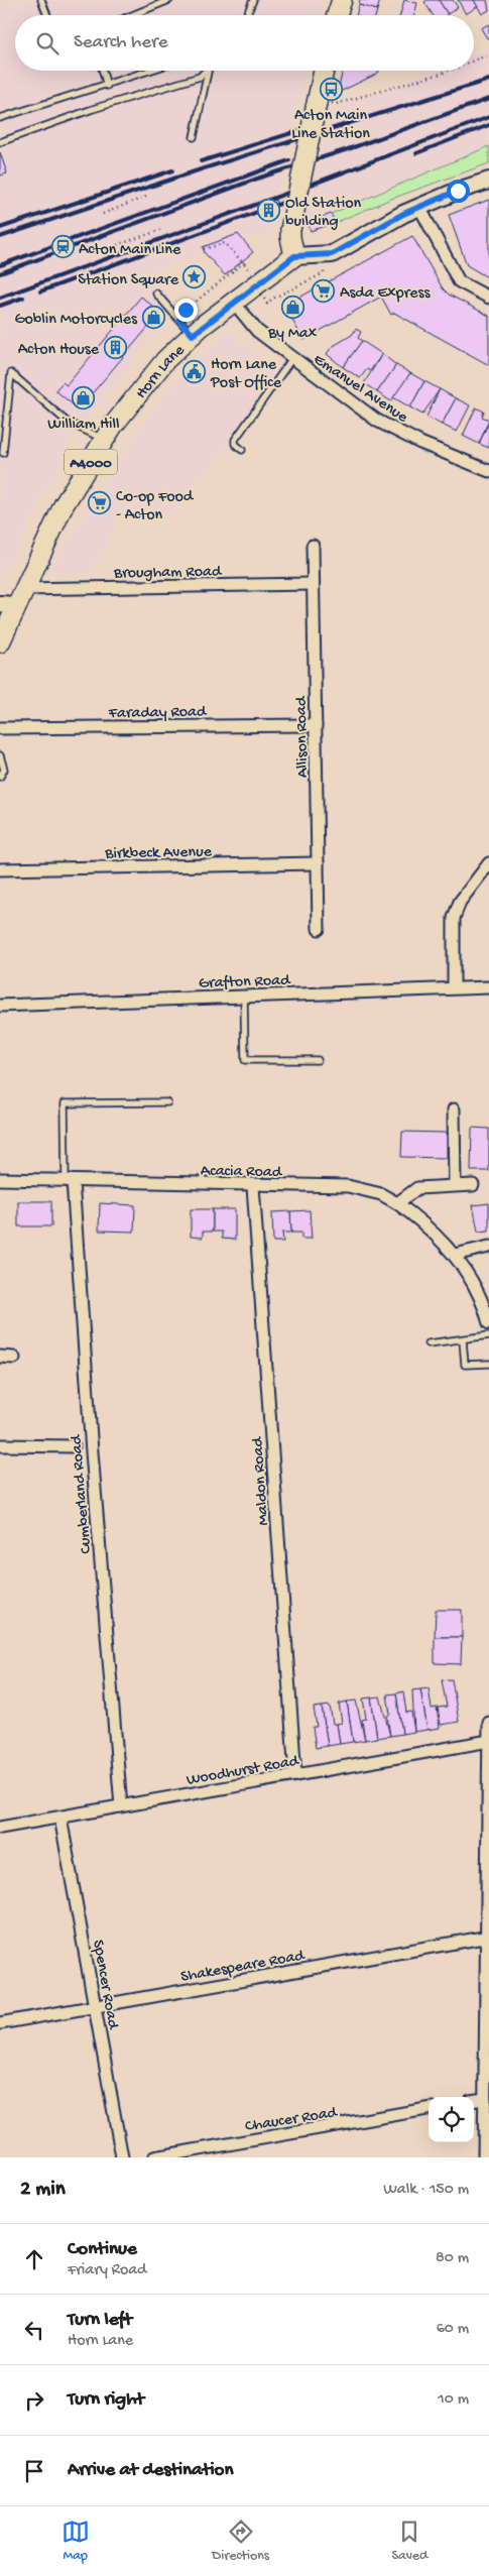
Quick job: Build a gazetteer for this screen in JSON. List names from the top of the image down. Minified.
{"streets":{"main road":["Horn Lane","A4000"],"street":["Emanuel Avenue","Brougham Road","Faraday Road","Allison Road","Birkbeck Avenue","Grafton Road","Acacia Road","Maldon Road","Cumberland Road","Woodhurst Road","Shakespeare Road","Spencer Road","Chaucer Road"]},"crossings":[["Horn Lane","Emanuel Avenue"],["Horn Lane","Brougham Road"],["Brougham Road","Allison Road"],["Faraday Road","Allison Road"],["Allison Road","Birkbeck Avenue"],["Acacia Road","Maldon Road"],["Acacia Road","Cumberland Road"],["Maldon Road","Woodhurst Road"],["Cumberland Road","Woodhurst Road"],["Woodhurst Road","Spencer Road"],["Shakespeare Road","Spencer Road"]],"places":{"bus stop":["Acton Main Line Station"],"building":["Old Station building","Acton House"],"station":["Acton Main Line"],"place":["Station Square"],"supermarket":["Asda Express","Co-op Food - Acton"],"shop":["By Max","Goblin Motorcycles","William Hill"],"public building":["Horn Lane Post Office"]},"page":{"search":"Search here","heading":["2 min","Walk · 150 m"],"list":[["Continue","Friary Road","80 m"],["Turn left","Horn Lane","60 m"],["Turn right","10 m"],"Arrive at destination"],"nav":["Map","Directions","Saved"]}}
